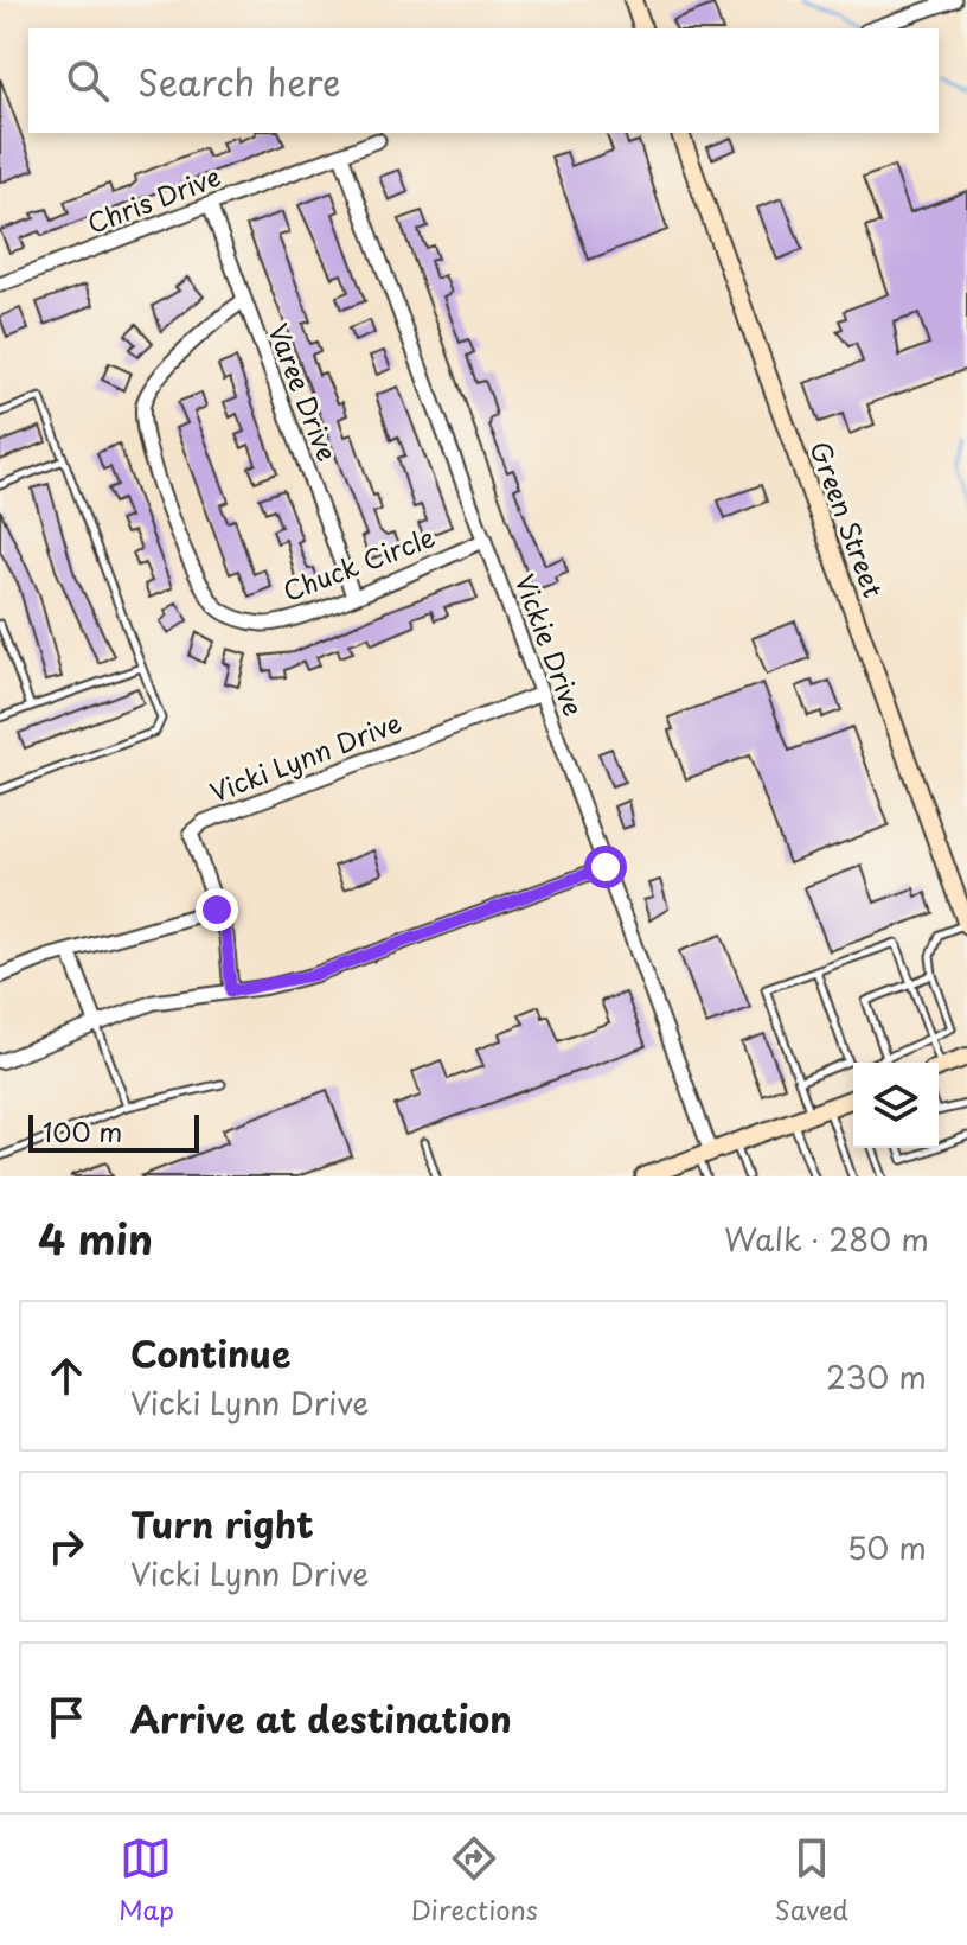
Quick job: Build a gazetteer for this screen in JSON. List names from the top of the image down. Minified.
{"streets":{"street":["Chris Drive","Varee Drive","Green Street","Chuck Circle","Vickie Drive","Vicki Lynn Drive"]},"crossings":[["Chris Drive","Varee Drive"],["Chris Drive","Vickie Drive"],["Varee Drive","Chuck Circle"],["Chuck Circle","Vickie Drive"],["Vickie Drive","Vicki Lynn Drive"]],"scale_bar":"100 m","page":{"search":"Search here","scale":"100 m","heading":["4 min","Walk · 280 m"],"list":[["Continue","Vicki Lynn Drive","230 m"],["Turn right","Vicki Lynn Drive","50 m"],"Arrive at destination"],"nav":["Map","Directions","Saved"]}}
